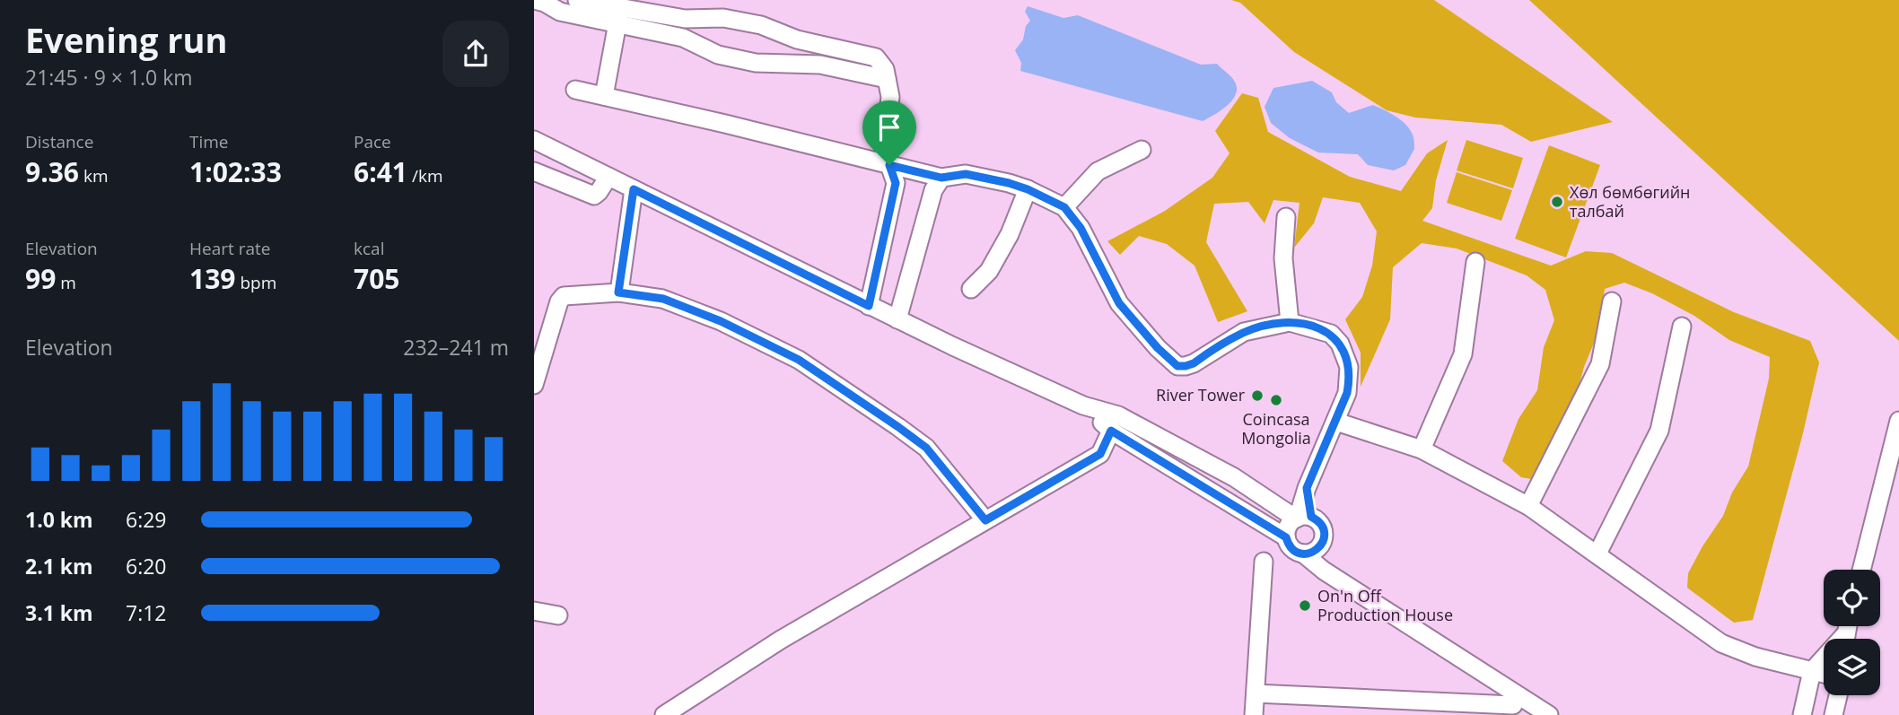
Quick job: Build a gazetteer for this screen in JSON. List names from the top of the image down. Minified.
{"places":["Хөл бөмбөгийн талбай","River Tower","Coincasa Mongolia","On'n Off Production House"],"page":{"heading":["Evening run","21:45 · 9 × 1.0 km"],"stats":[["Distance","9.36 km"],["Time","1:02:33"],["Pace","6:41 /km"],["Elevation","99 m"],["Heart rate","139 bpm"],["kcal","705"]],"chart":["Elevation","232–241 m"],"list":[{"name":"1.0 km","note":"6:29"},{"name":"2.1 km","note":"6:20"},{"name":"3.1 km","note":"7:12"}]}}
